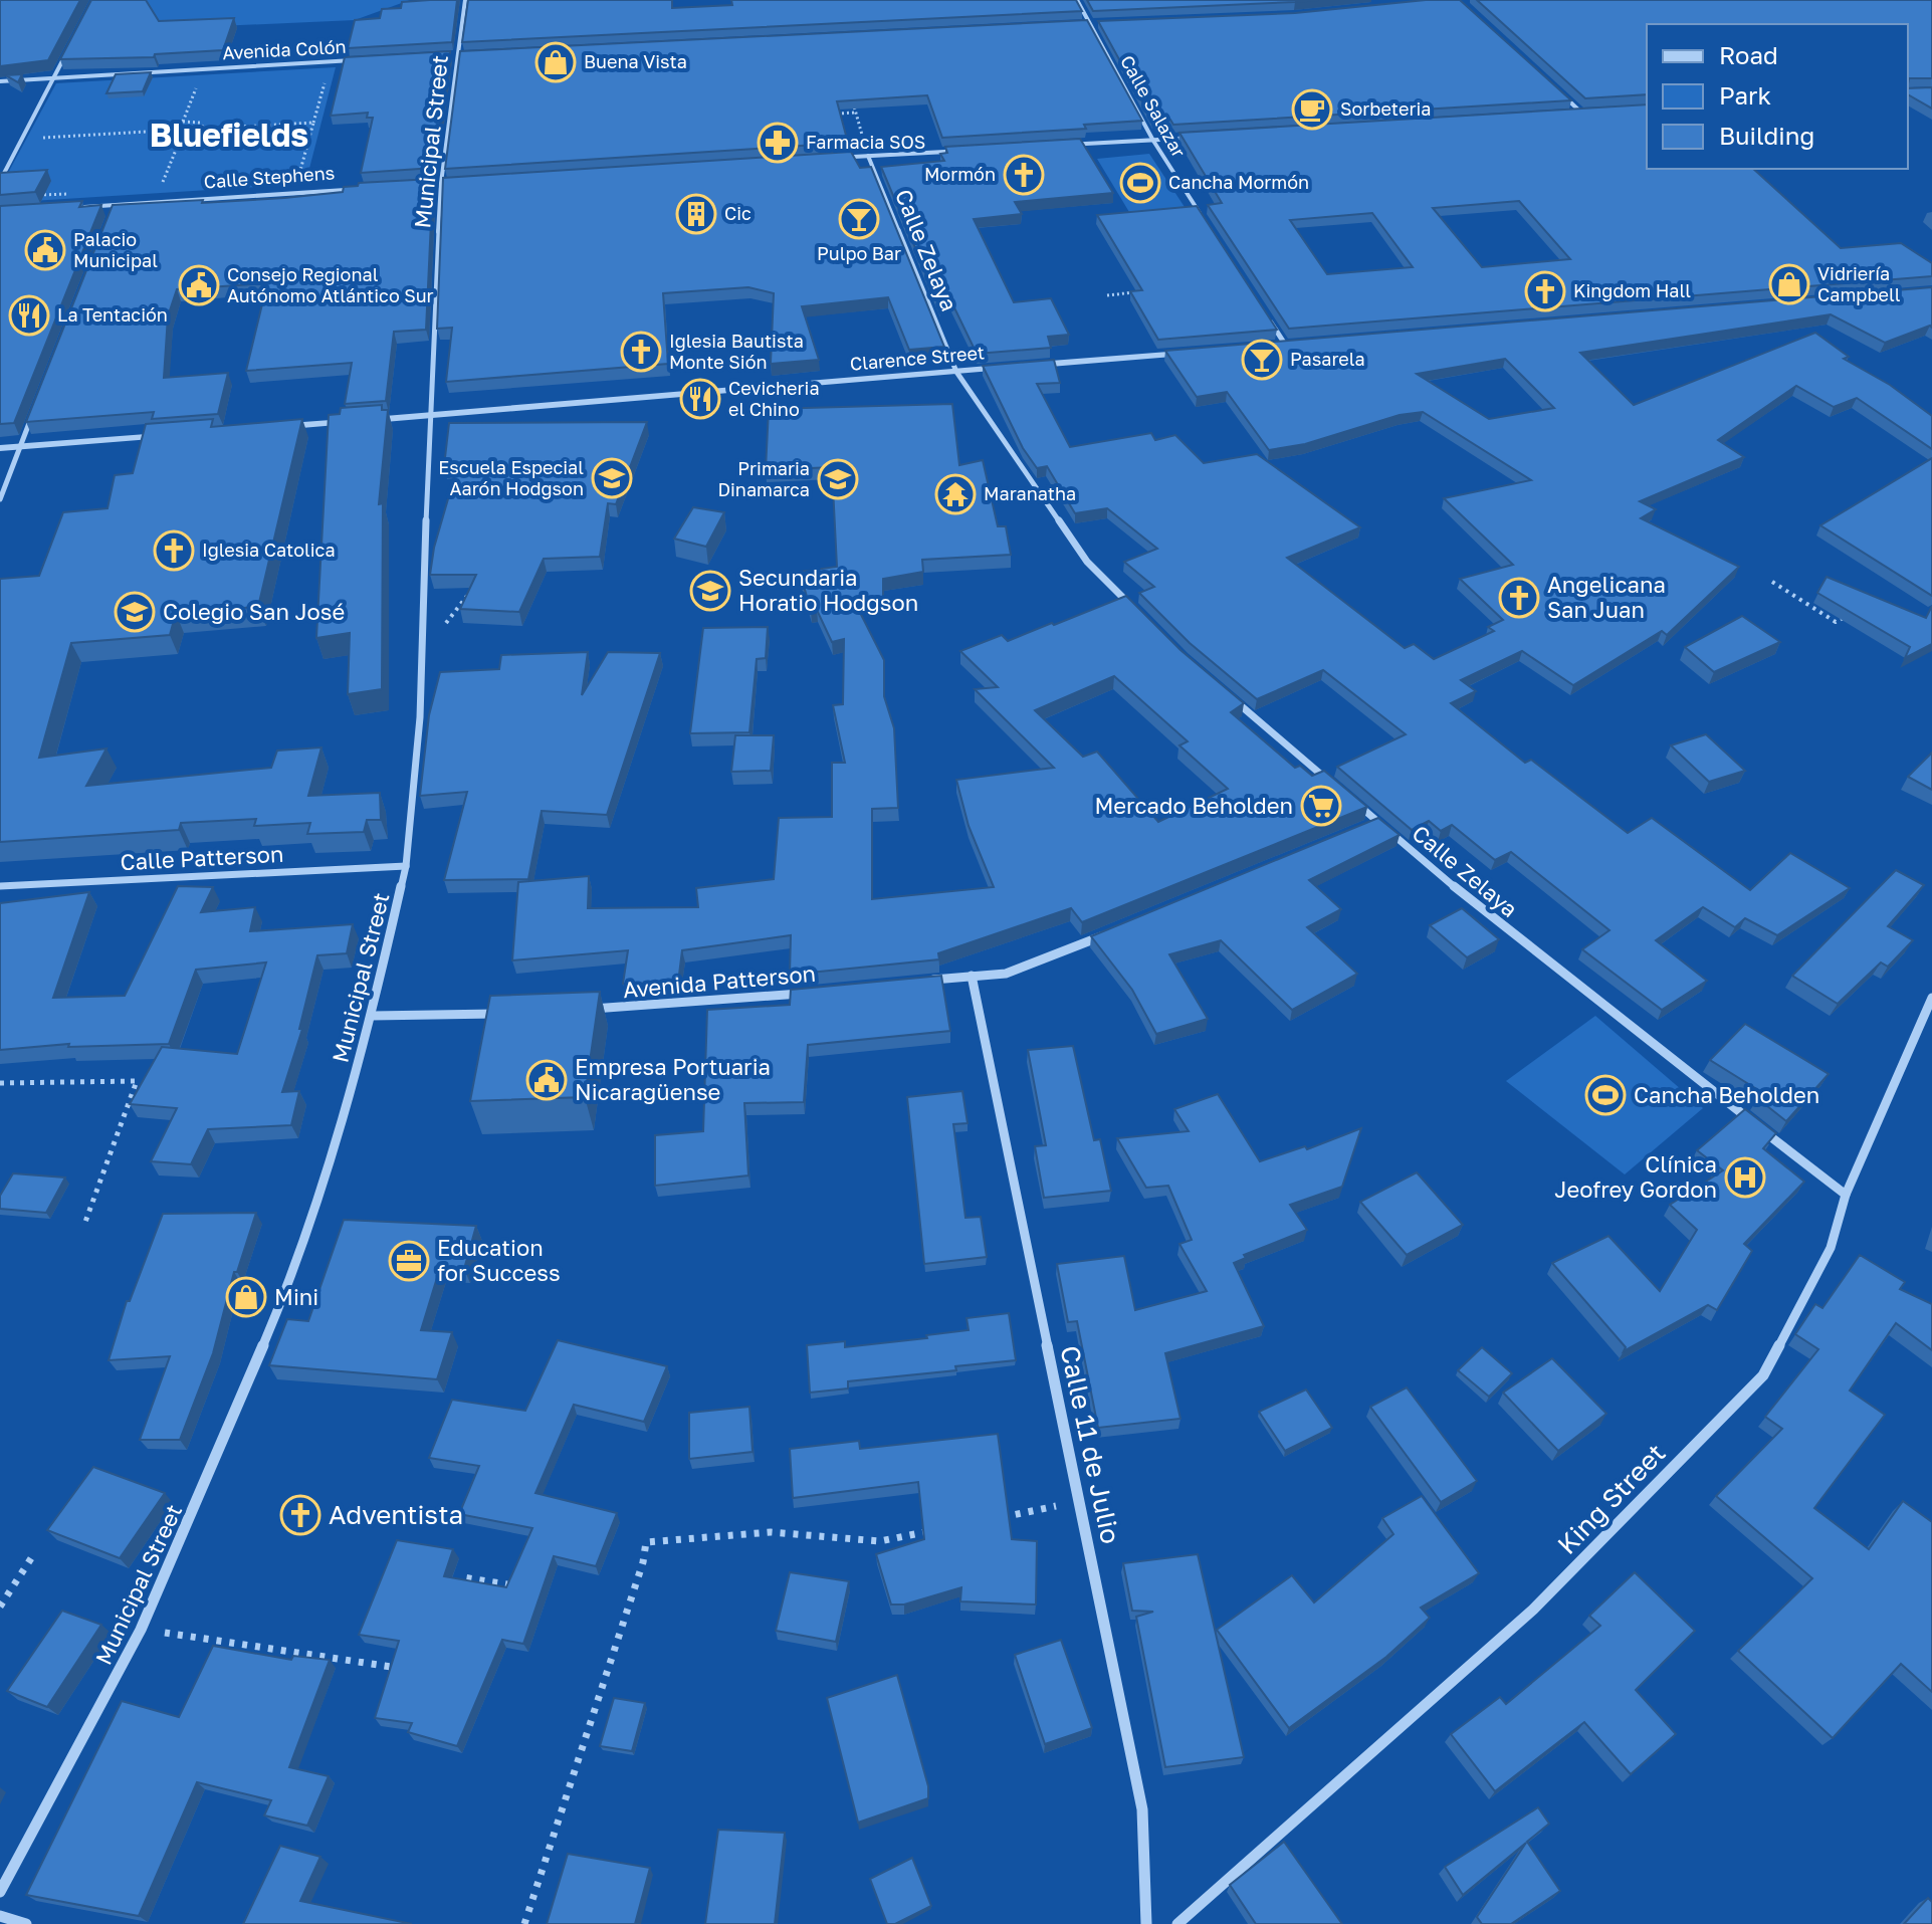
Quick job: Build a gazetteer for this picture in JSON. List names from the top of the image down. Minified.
{"streets":{"street":["Avenida Colón","Calle Salazar","Municipal Street","Calle Stephens","Calle Zelaya","Clarence Street","Calle Patterson","Avenida Patterson","Calle 11 de Julio","King Street"]},"crossings":[["Municipal Street","Clarence Street"],["Municipal Street","Calle Patterson"],["Calle Zelaya","Clarence Street"],["Calle Zelaya","King Street"]],"districts":["Bluefields"],"places":{"shop":["Buena Vista","Vidriería Campbell","Mini"],"cafe":["Sorbeteria"],"pharmacy":["Farmacia SOS"],"church":["Mormón","Kingdom Hall","Iglesia Bautista Monte Sión","Iglesia Catolica","Angelicana San Juan","Adventista"],"sports":["Cancha Mormón","Cancha Beholden"],"building":["Cic"],"bar":["Pulpo Bar","Pasarela"],"public building":["Palacio Municipal","Consejo Regional Autónomo Atlántico Sur","Empresa Portuaria Nicaragüense"],"restaurant":["La Tentación","Cevicheria el Chino"],"school or university":["Escuela Especial Aarón Hodgson","Primaria Dinamarca","Secundaria Horatio Hodgson","Colegio San José"],"temple":["Maranatha"],"supermarket":["Mercado Beholden"],"hospital":["Clínica Jeofrey Gordon"],"office":["Education for Success"]},"legend":["Road","Park","Building"]}
